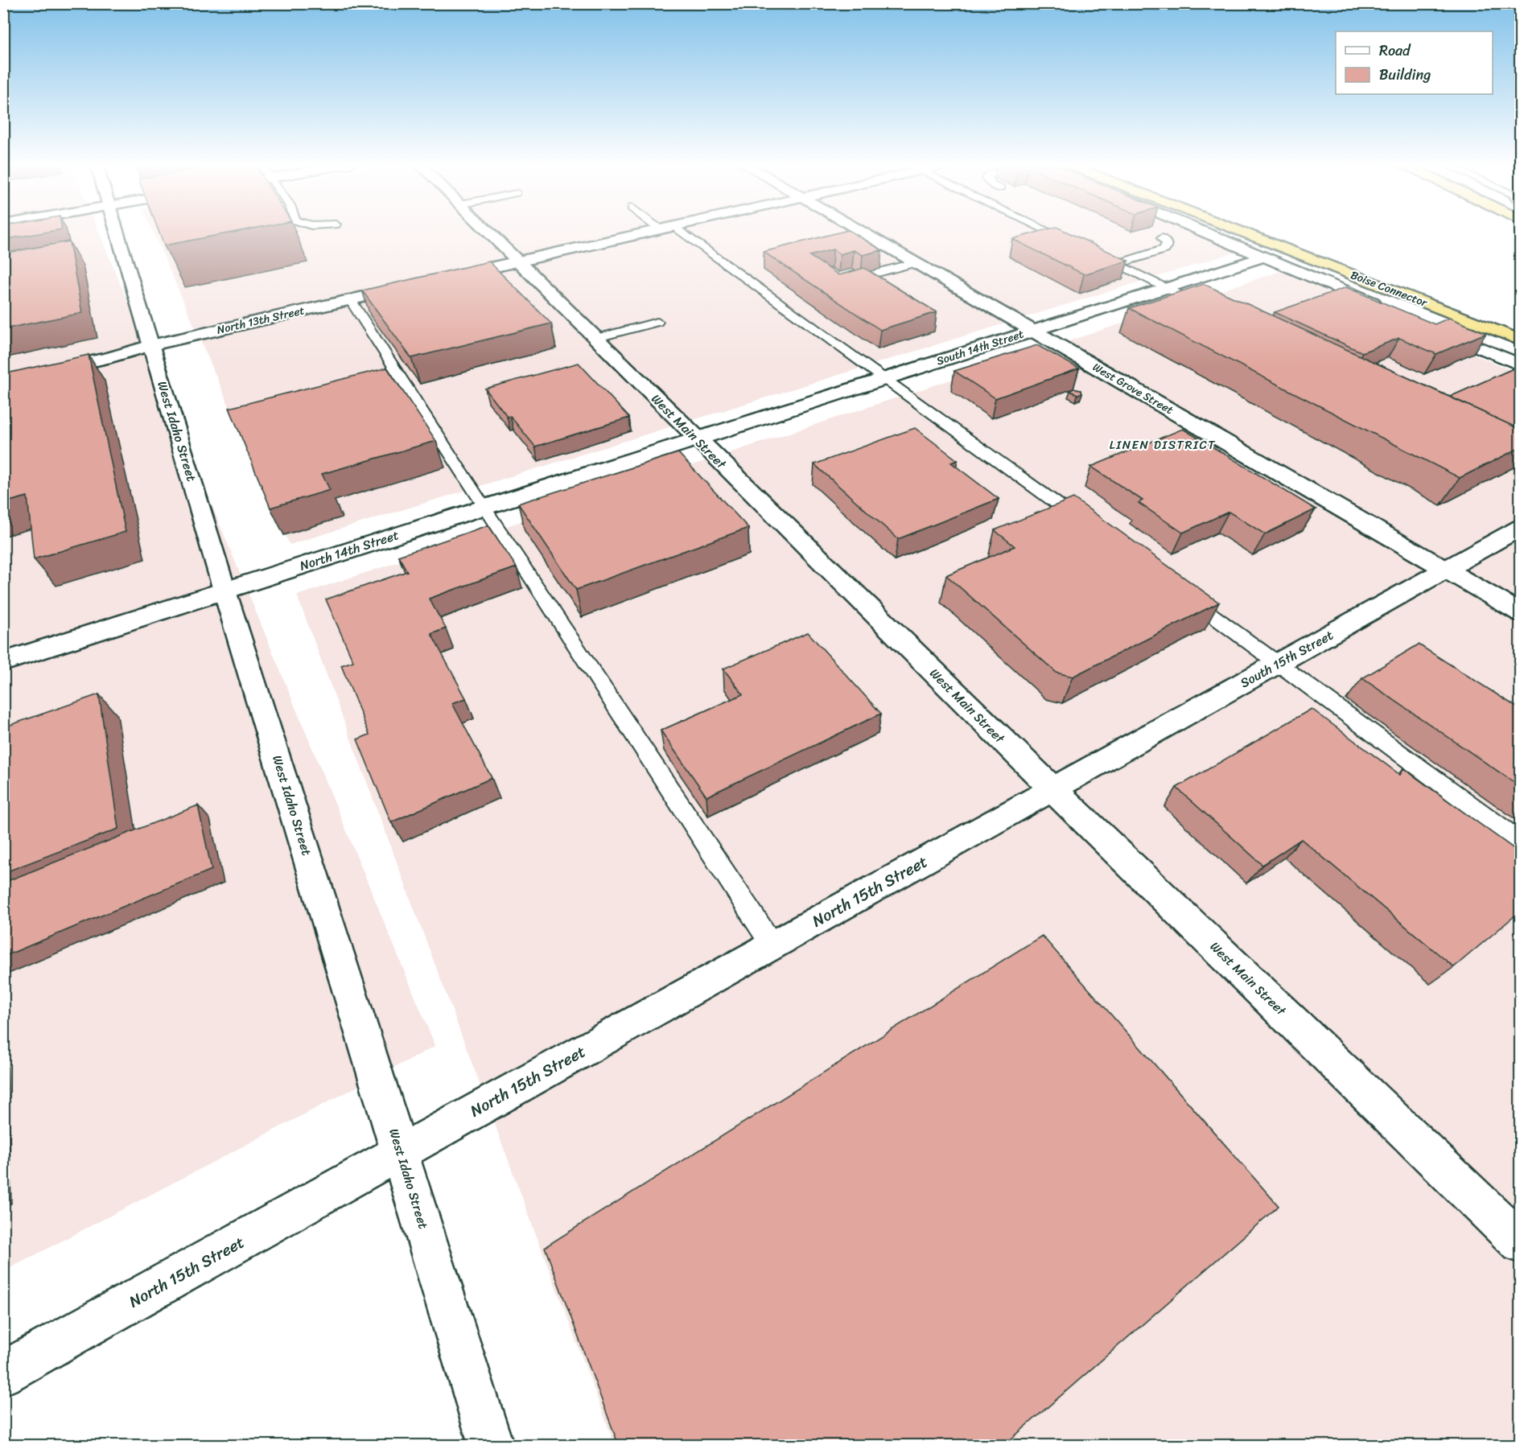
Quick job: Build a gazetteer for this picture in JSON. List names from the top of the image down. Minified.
{"streets":{"highway":["Boise Connector"],"street":["North 13th Street","South 14th Street","West Grove Street","West Idaho Street","West Main Street","North 14th Street","South 15th Street","North 15th Street"]},"crossings":[["North 13th Street","West Idaho Street"],["South 14th Street","West Grove Street"],["South 14th Street","West Main Street"],["South 14th Street","North 14th Street"],["West Grove Street","South 15th Street"],["West Idaho Street","North 14th Street"],["West Idaho Street","North 15th Street"],["West Main Street","North 14th Street"],["West Main Street","South 15th Street"],["West Main Street","North 15th Street"],["South 15th Street","North 15th Street"]],"districts":["LINEN DISTRICT"],"legend":["Road","Building"]}
